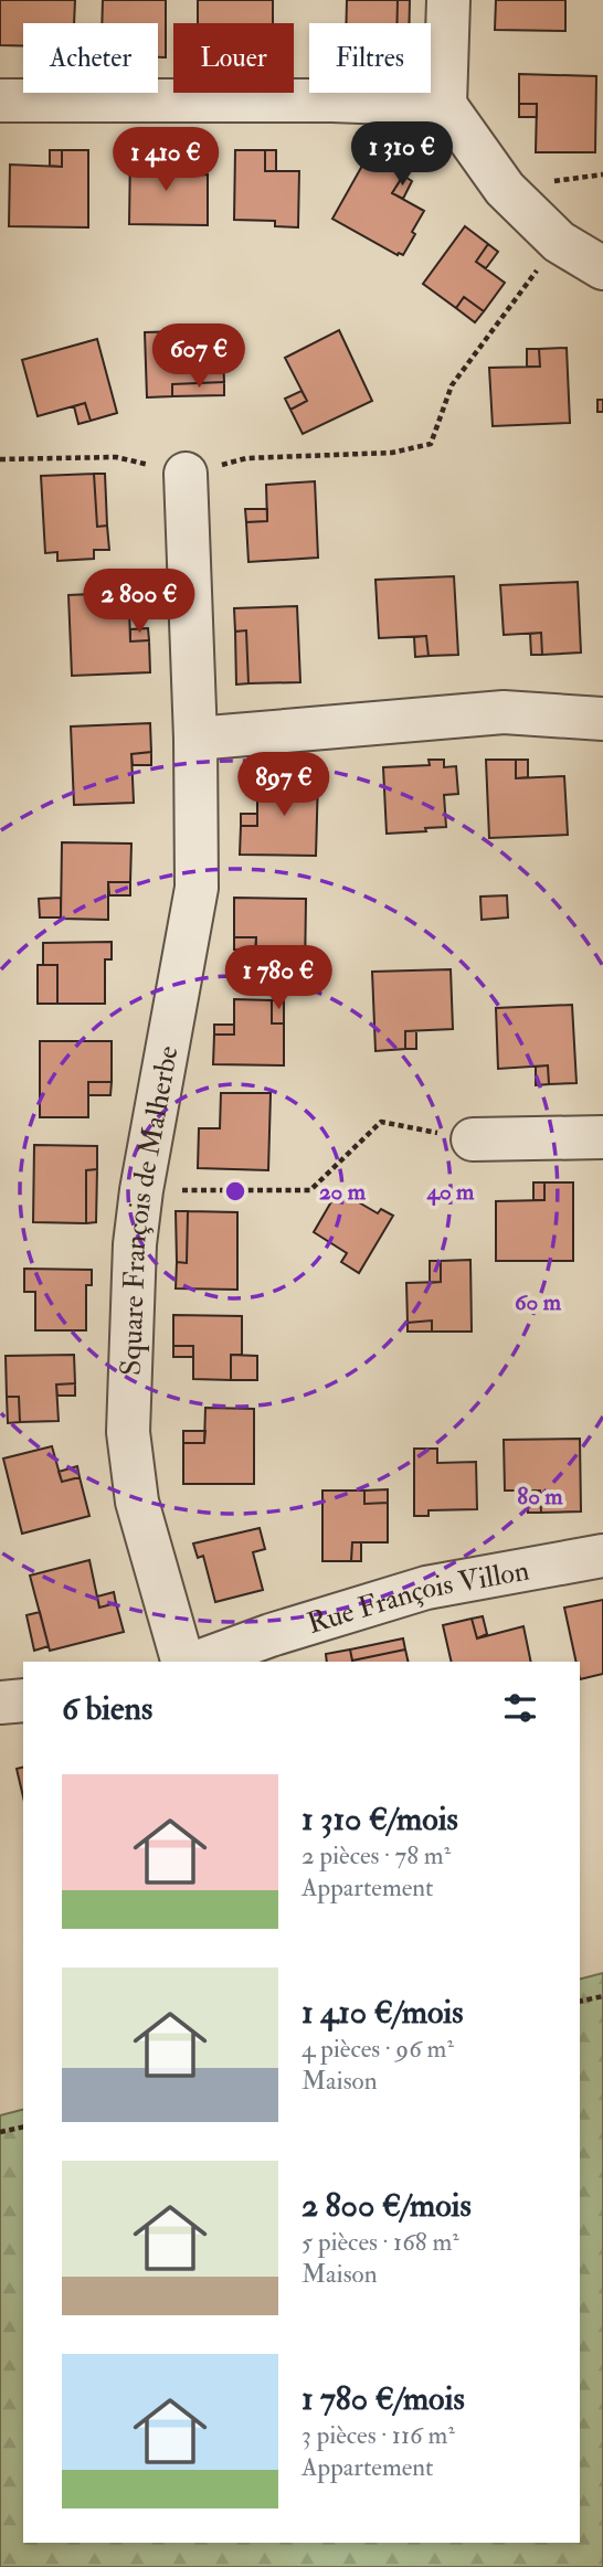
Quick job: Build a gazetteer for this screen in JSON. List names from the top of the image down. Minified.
{"streets":{"street":["Square François de Malherbe","Rue François Villon"]},"page":{"chip":["Acheter","Louer","Filtres"],"price":["1 310 €","1 410 €","607 €","2 800 €","897 €","1 780 €"],"heading":"6 biens","list":[{"name":"1 310 €/mois","note":"2 pièces · 78 m² · Appartement"},{"name":"1 410 €/mois","note":"4 pièces · 96 m² · Maison"},{"name":"2 800 €/mois","note":"5 pièces · 168 m² · Maison"},{"name":"1 780 €/mois","note":"3 pièces · 116 m² · Appartement"}]},"rings":["20 m","40 m","60 m","80 m"]}
